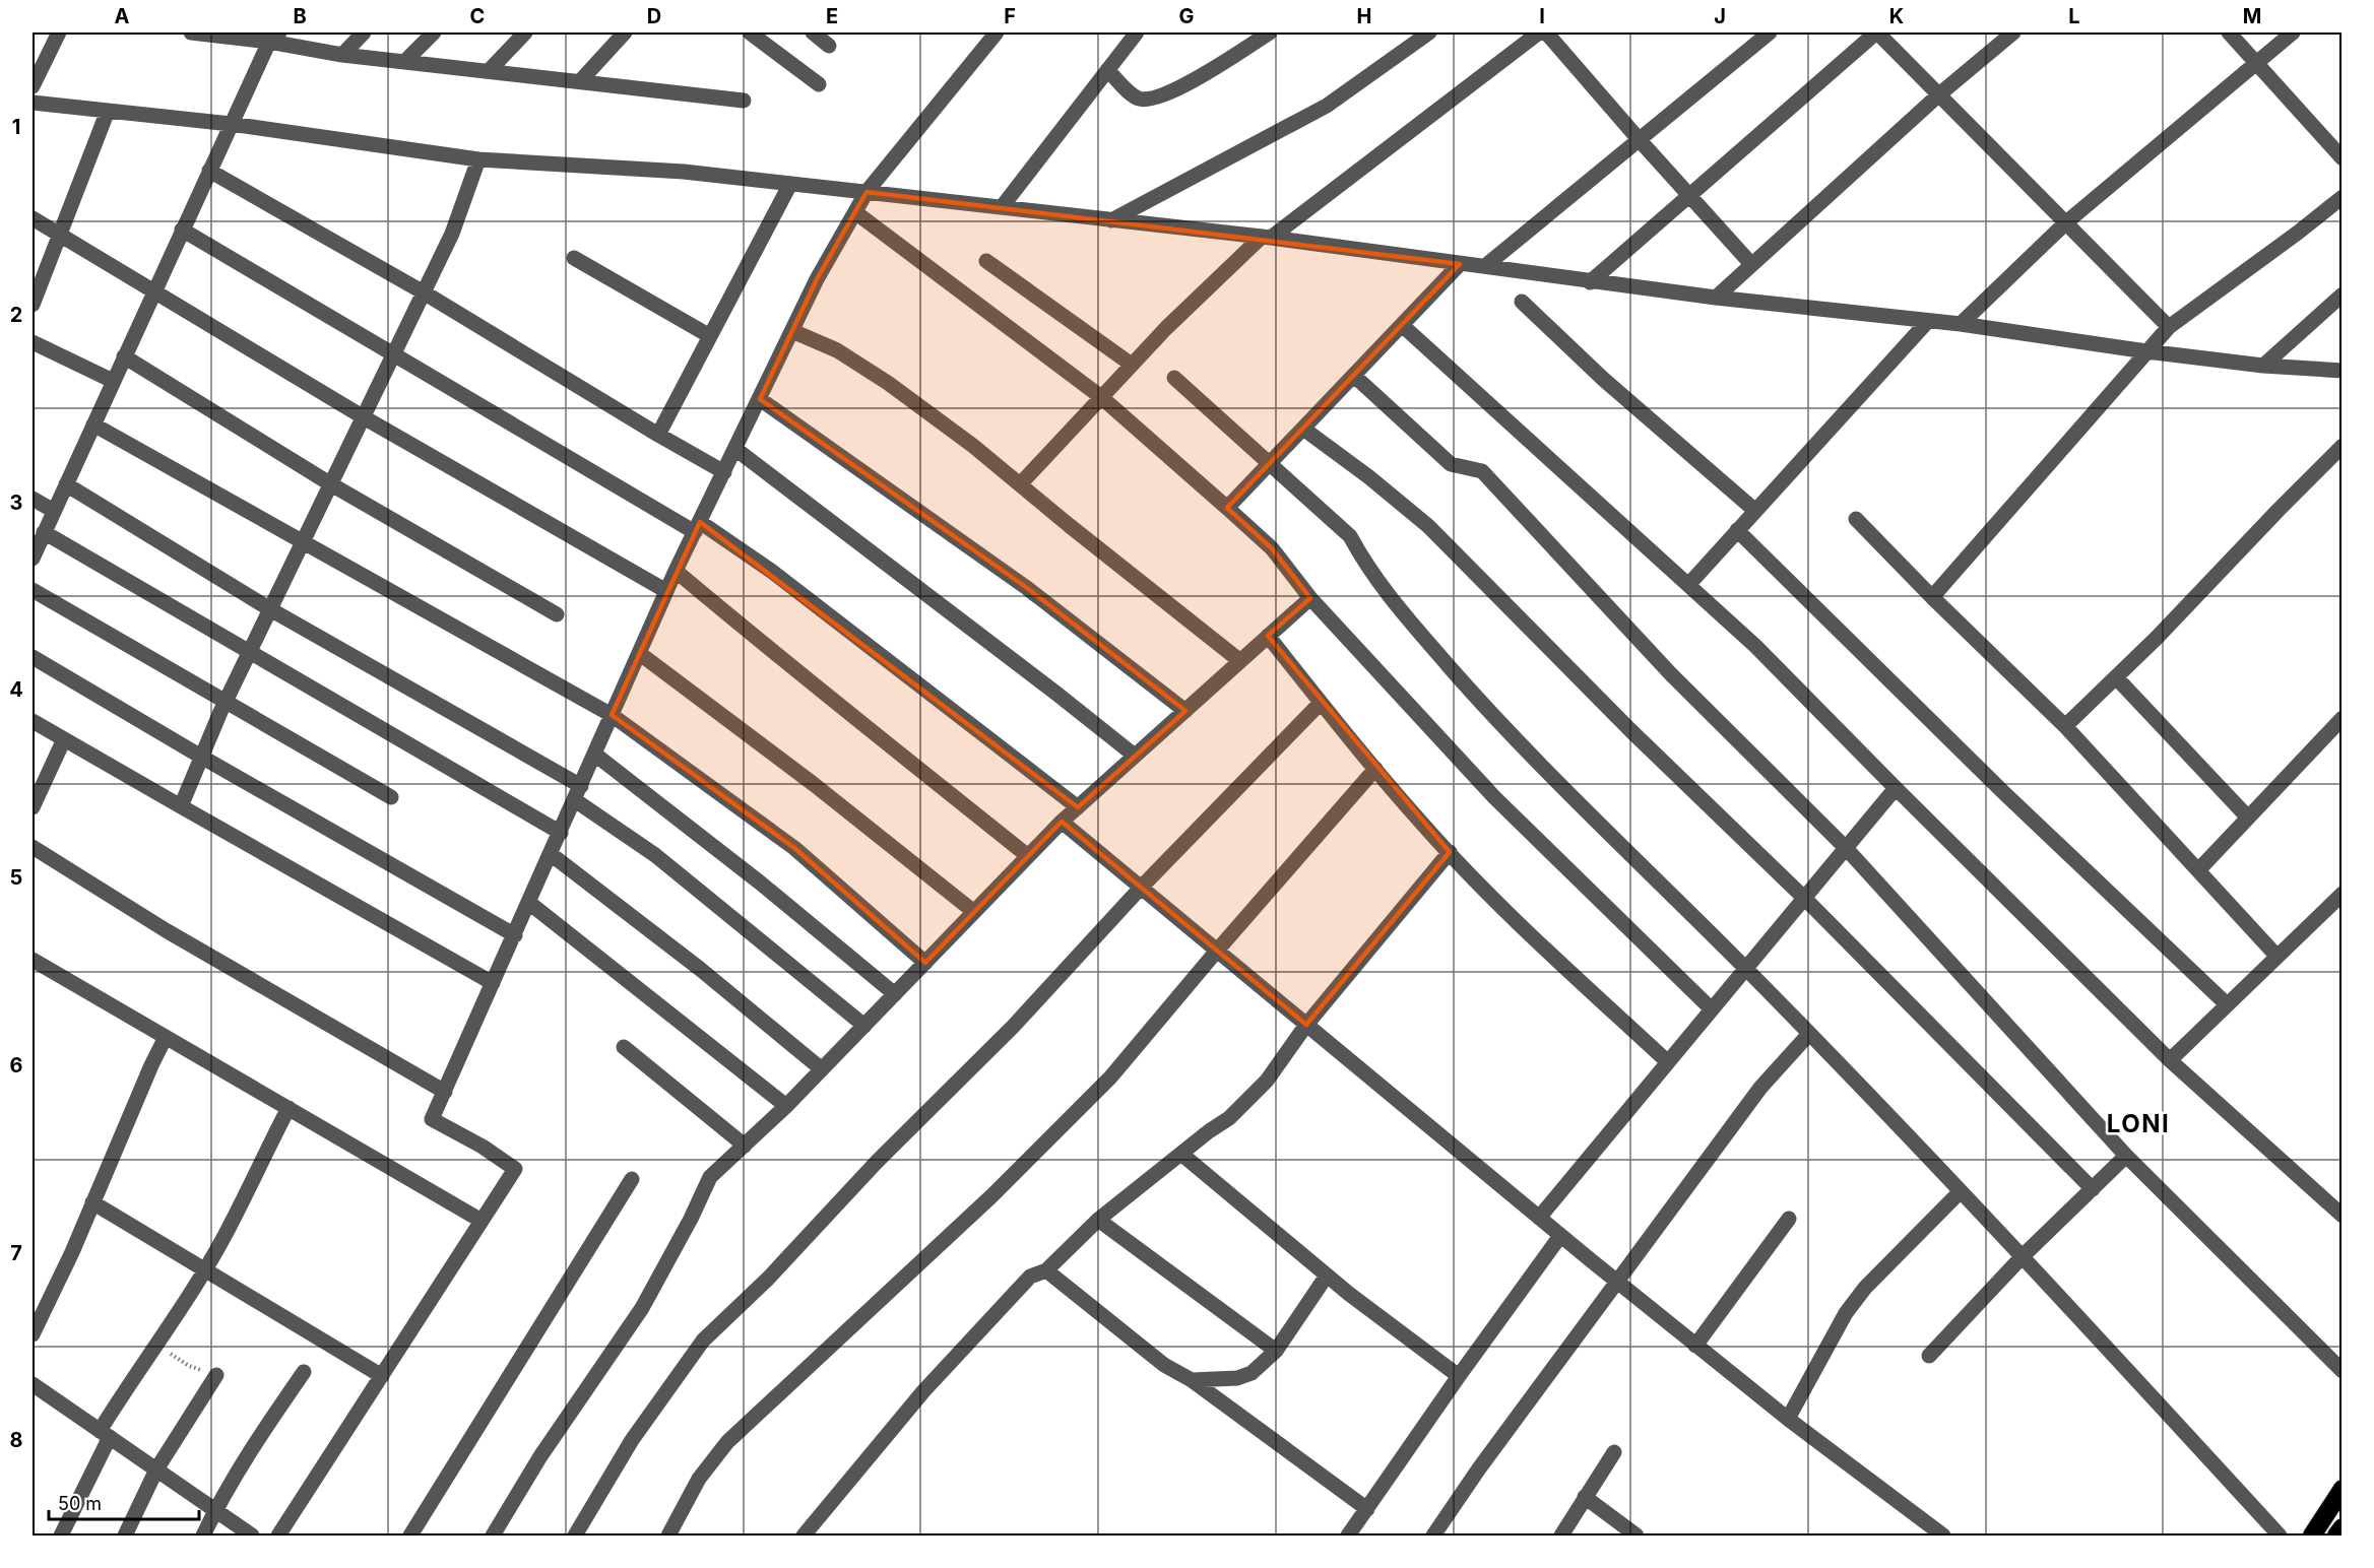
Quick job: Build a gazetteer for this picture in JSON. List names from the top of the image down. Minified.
{"districts":["LONI"],"scale_bar":"50 m","grid":{"columns":["A","B","C","D","E","F","G","H","I","J","K","L","M"],"rows":["1","2","3","4","5","6","7","8"]}}
